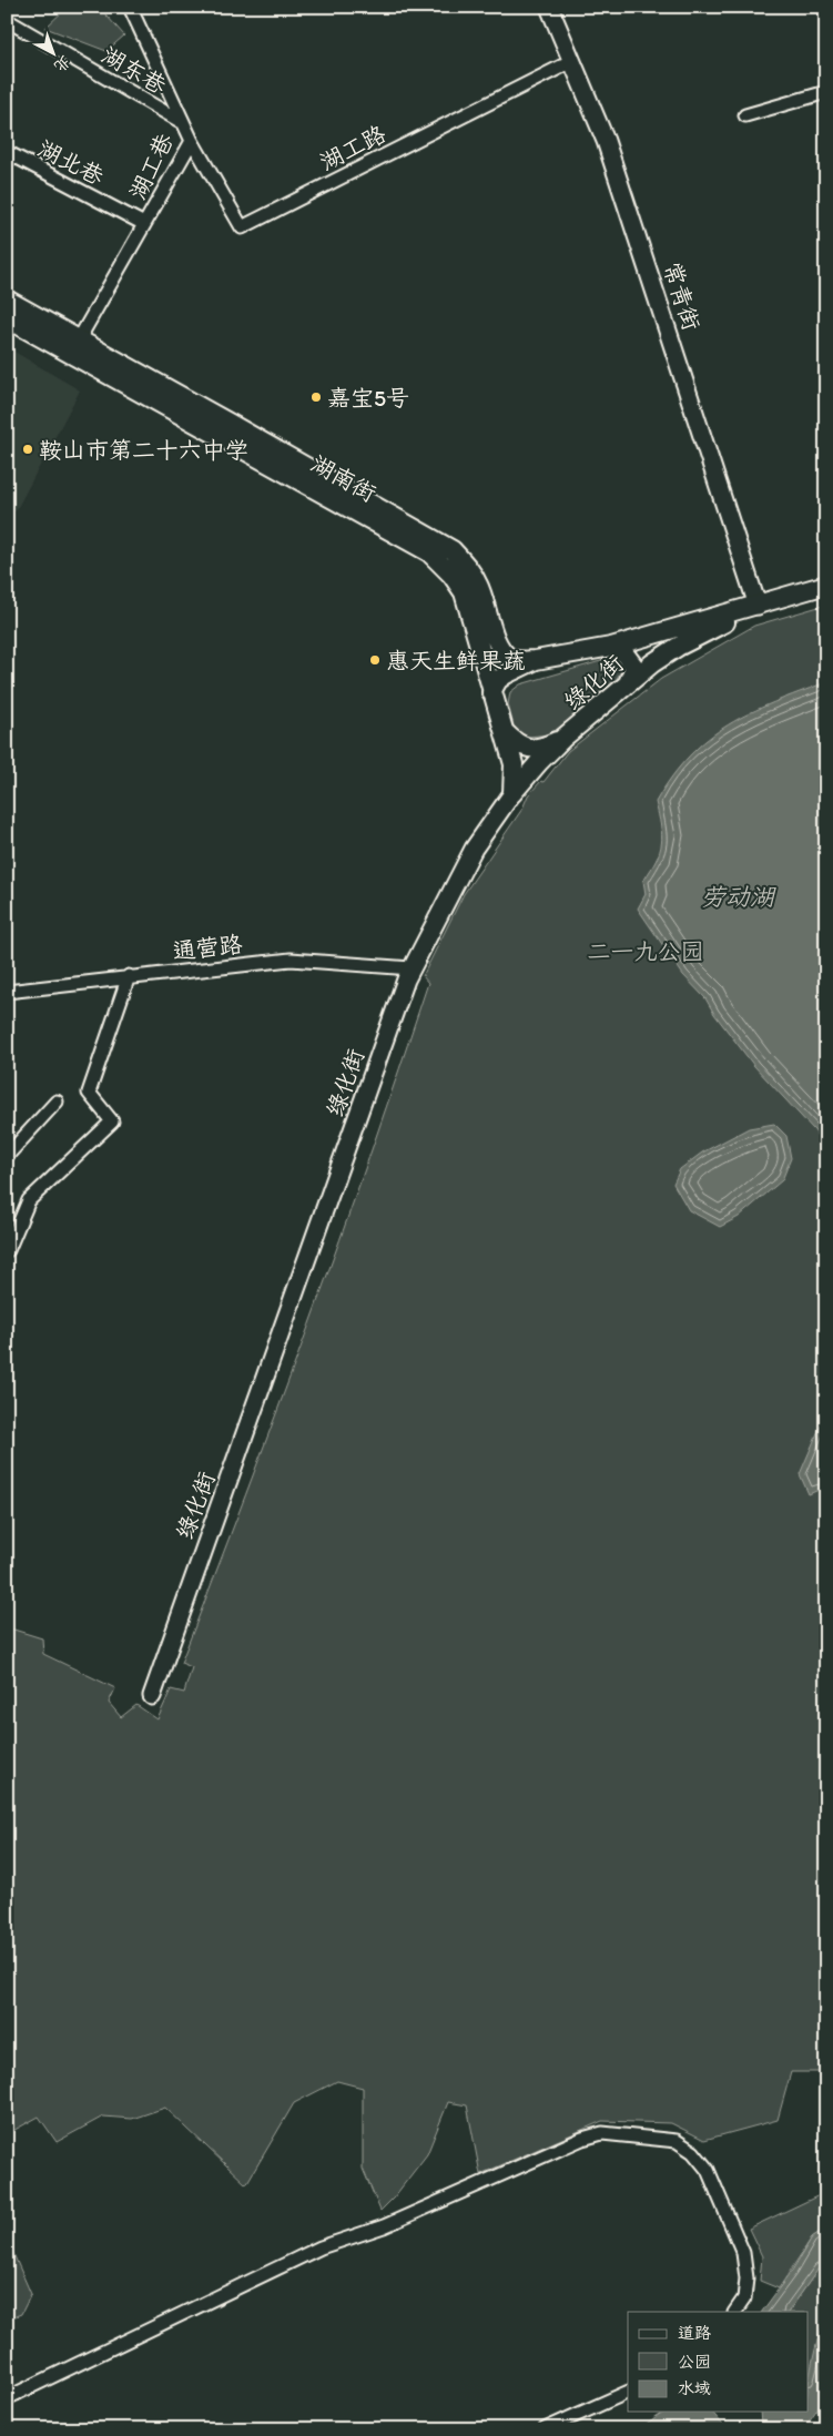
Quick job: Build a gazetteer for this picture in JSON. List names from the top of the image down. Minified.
{"streets":{"main road":["湖南街","绿化街"],"street":["湖东巷","湖工路","湖北巷","湖工巷","常青街","通营路"]},"crossings":[["湖东巷","湖工巷"],["湖工路","湖工巷"],["湖工路","常青街"],["湖北巷","湖工巷"],["湖工巷","湖南街"],["常青街","绿化街"],["湖南街","绿化街"],["绿化街","通营路"]],"water":["劳动湖"],"parks":["二一九公园"],"places":["嘉宝5号","鞍山市第二十六中学","惠天生鲜果蔬"],"legend":["道路","公园","水域"],"north":"bottom right"}
